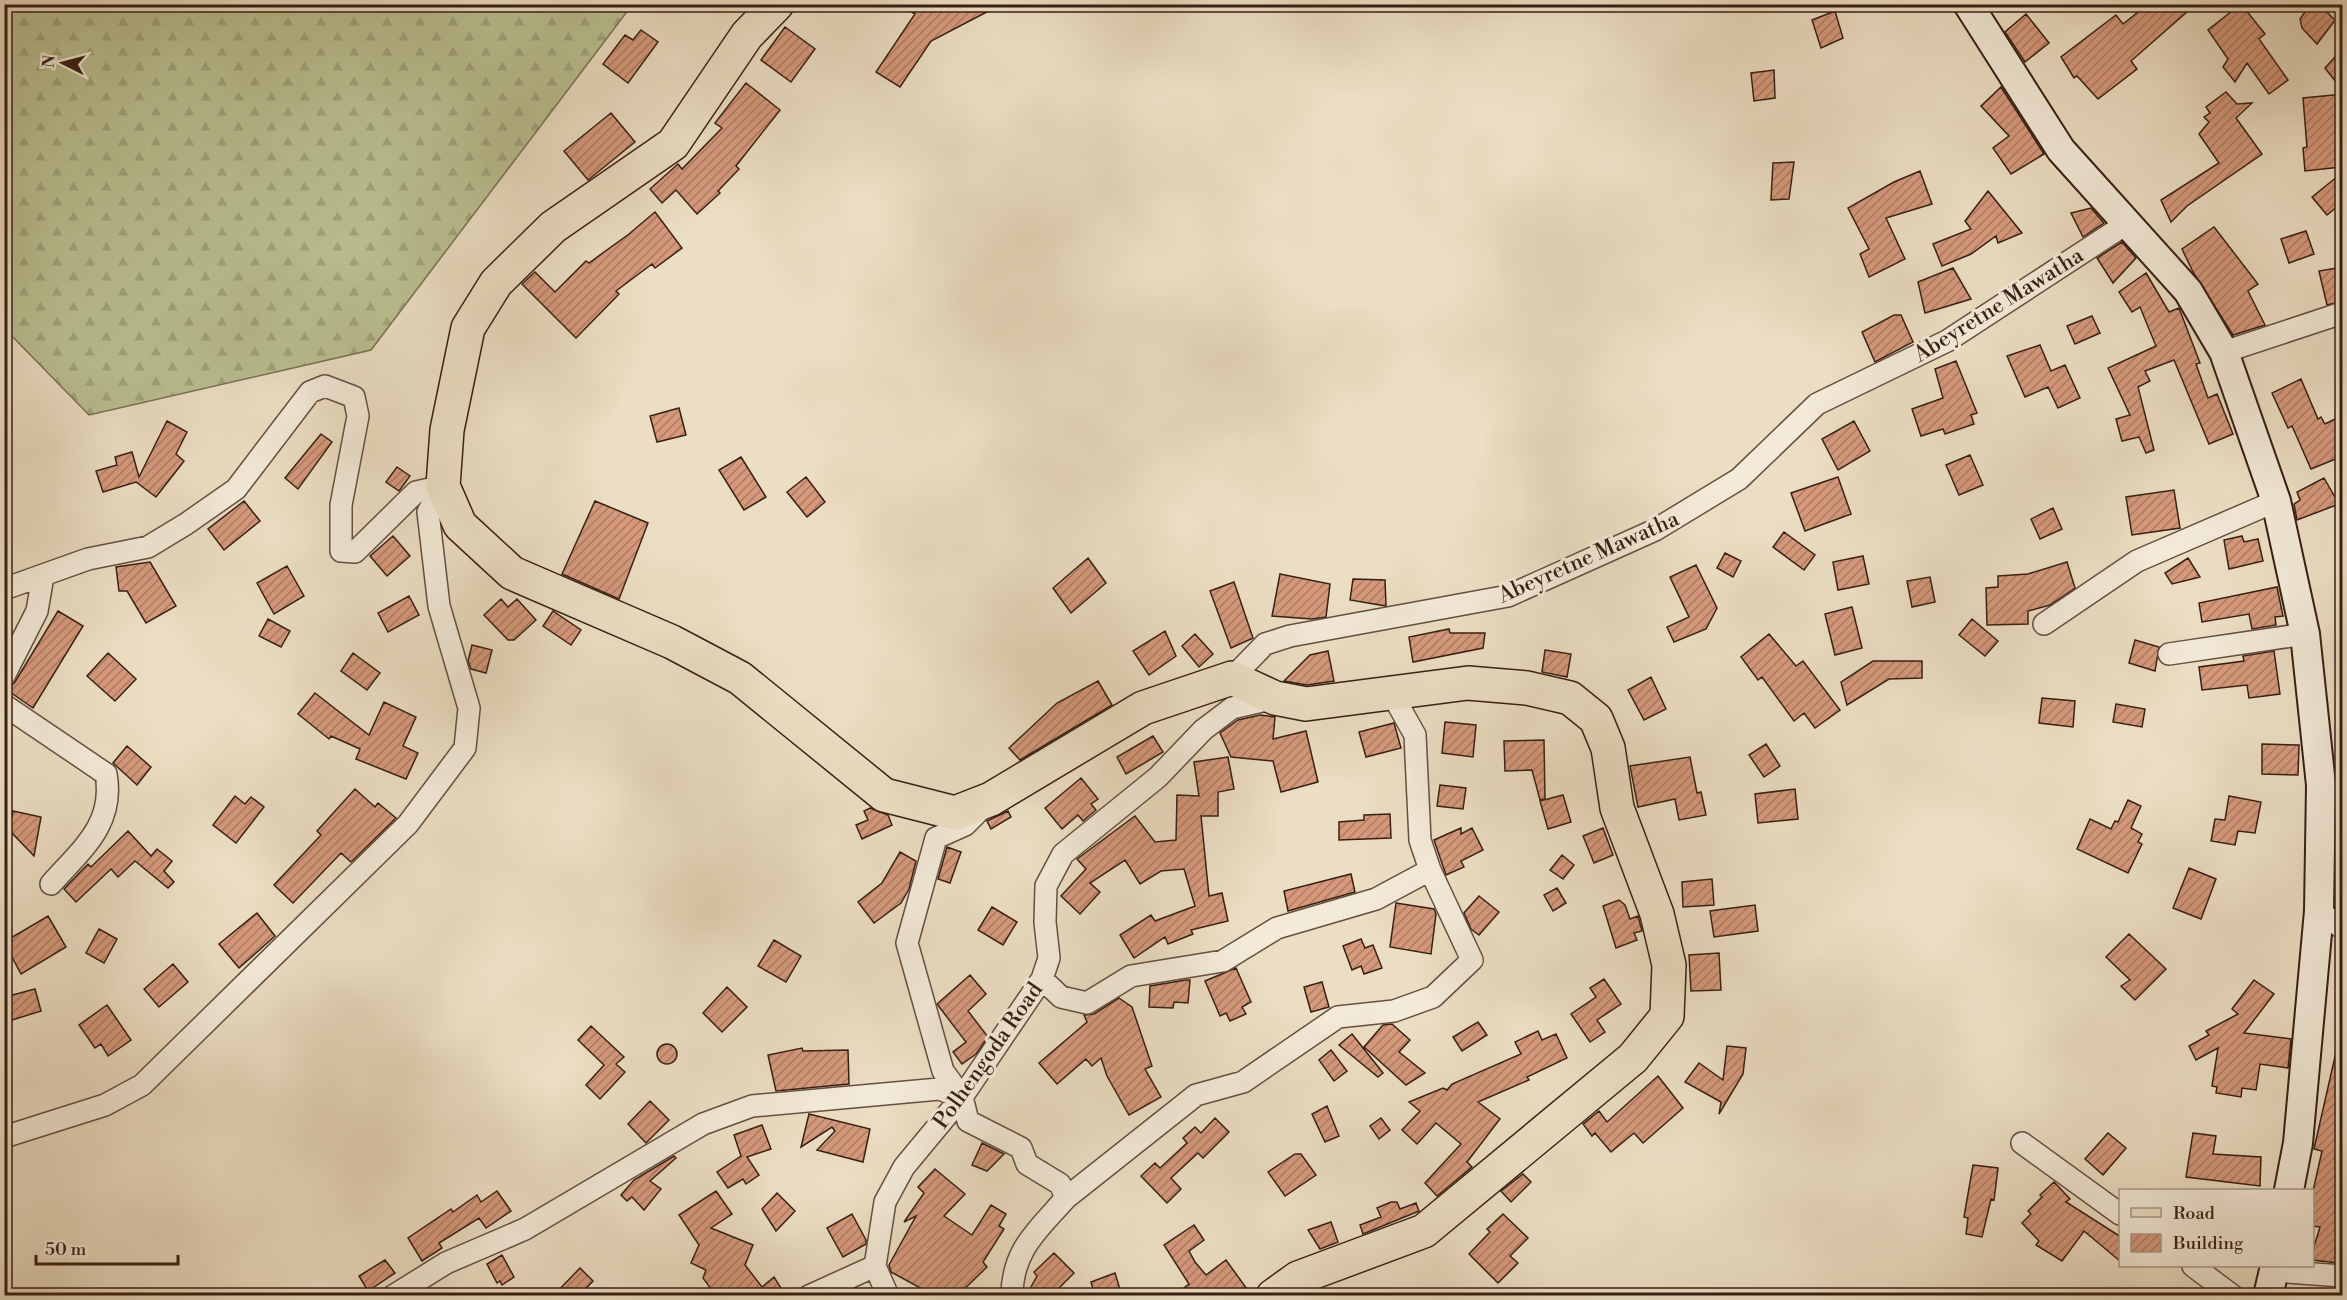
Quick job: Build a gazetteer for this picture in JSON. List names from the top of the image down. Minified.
{"streets":{"street":["Abeyretne Mawatha","Polhengoda Road"]},"legend":["Road","Building"],"scale_bar":"50 m","north":"left"}
